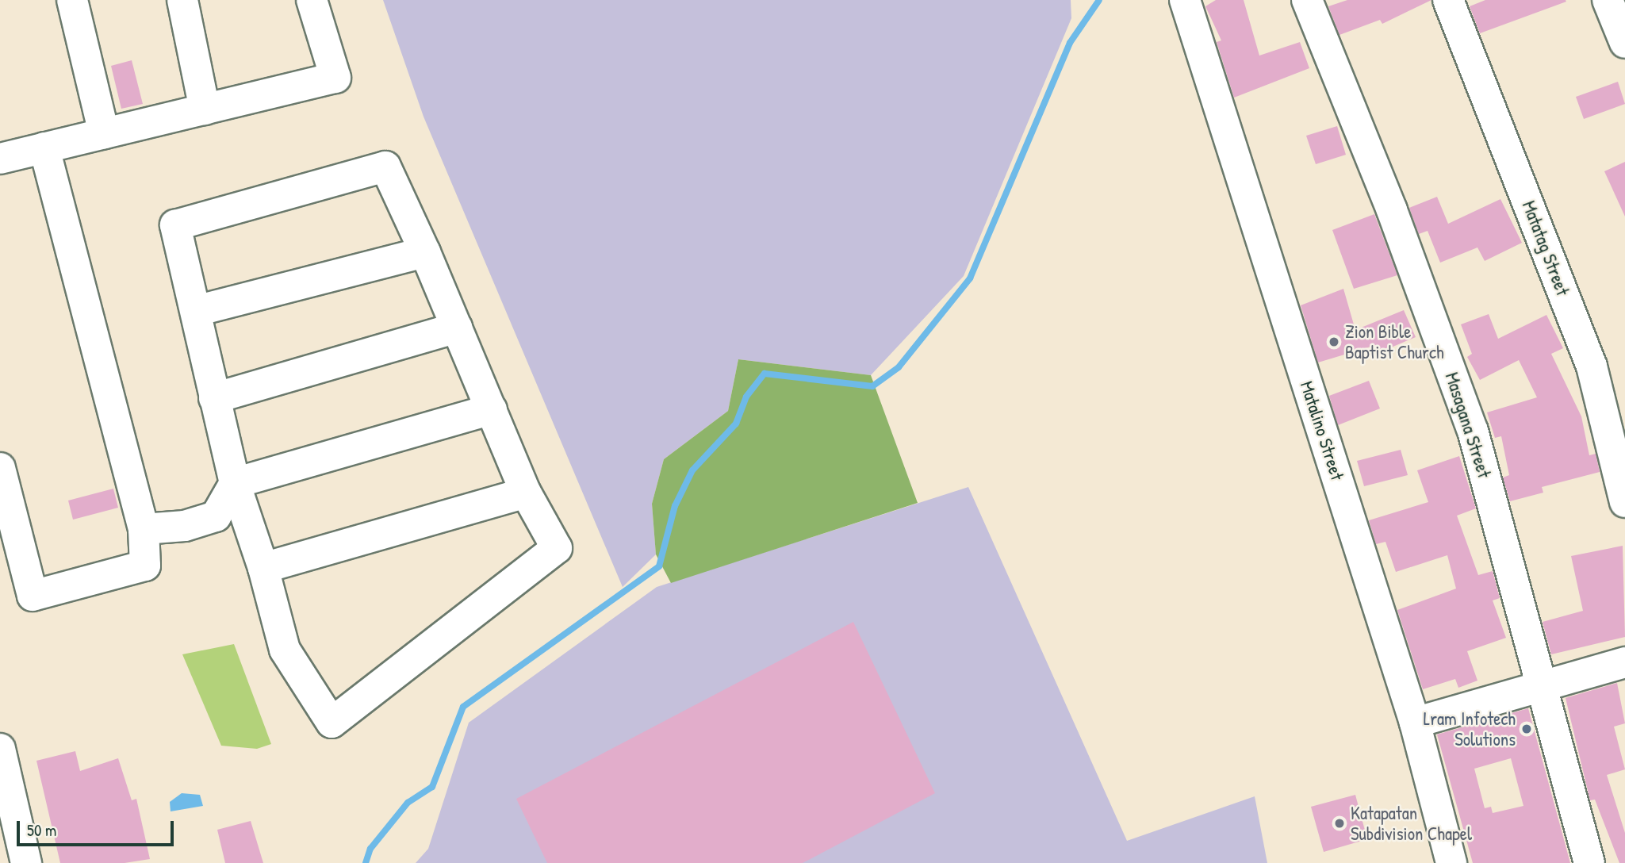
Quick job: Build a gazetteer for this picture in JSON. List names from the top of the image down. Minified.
{"streets":{"street":["Matatag Street","Masagana Street","Matalino Street"]},"places":["Zion Bible Baptist Church","Lram Infotech Solutions","Katapatan Subdivision Chapel"],"scale_bar":"50 m"}
